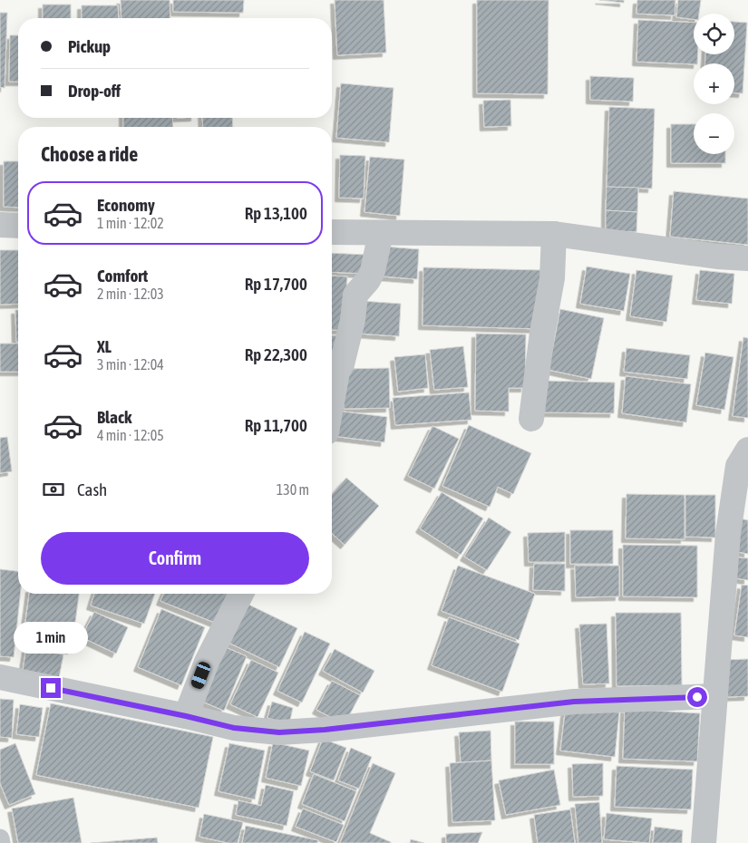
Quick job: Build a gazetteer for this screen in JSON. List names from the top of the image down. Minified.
{"page":{"map_buttons":["+","−"],"banner":["Pickup","Drop-off"],"heading":"Choose a ride","list":[{"name":"Economy","note":"1 min · 12:02","value":"Rp 13,100"},{"name":"Comfort","note":"2 min · 12:03","value":"Rp 17,700"},{"name":"XL","note":"3 min · 12:04","value":"Rp 22,300"},{"name":"Black","note":"4 min · 12:05","value":"Rp 11,700"}],"pay":["Cash","130 m"],"buttons":"Confirm","bubble":"1 min"}}
